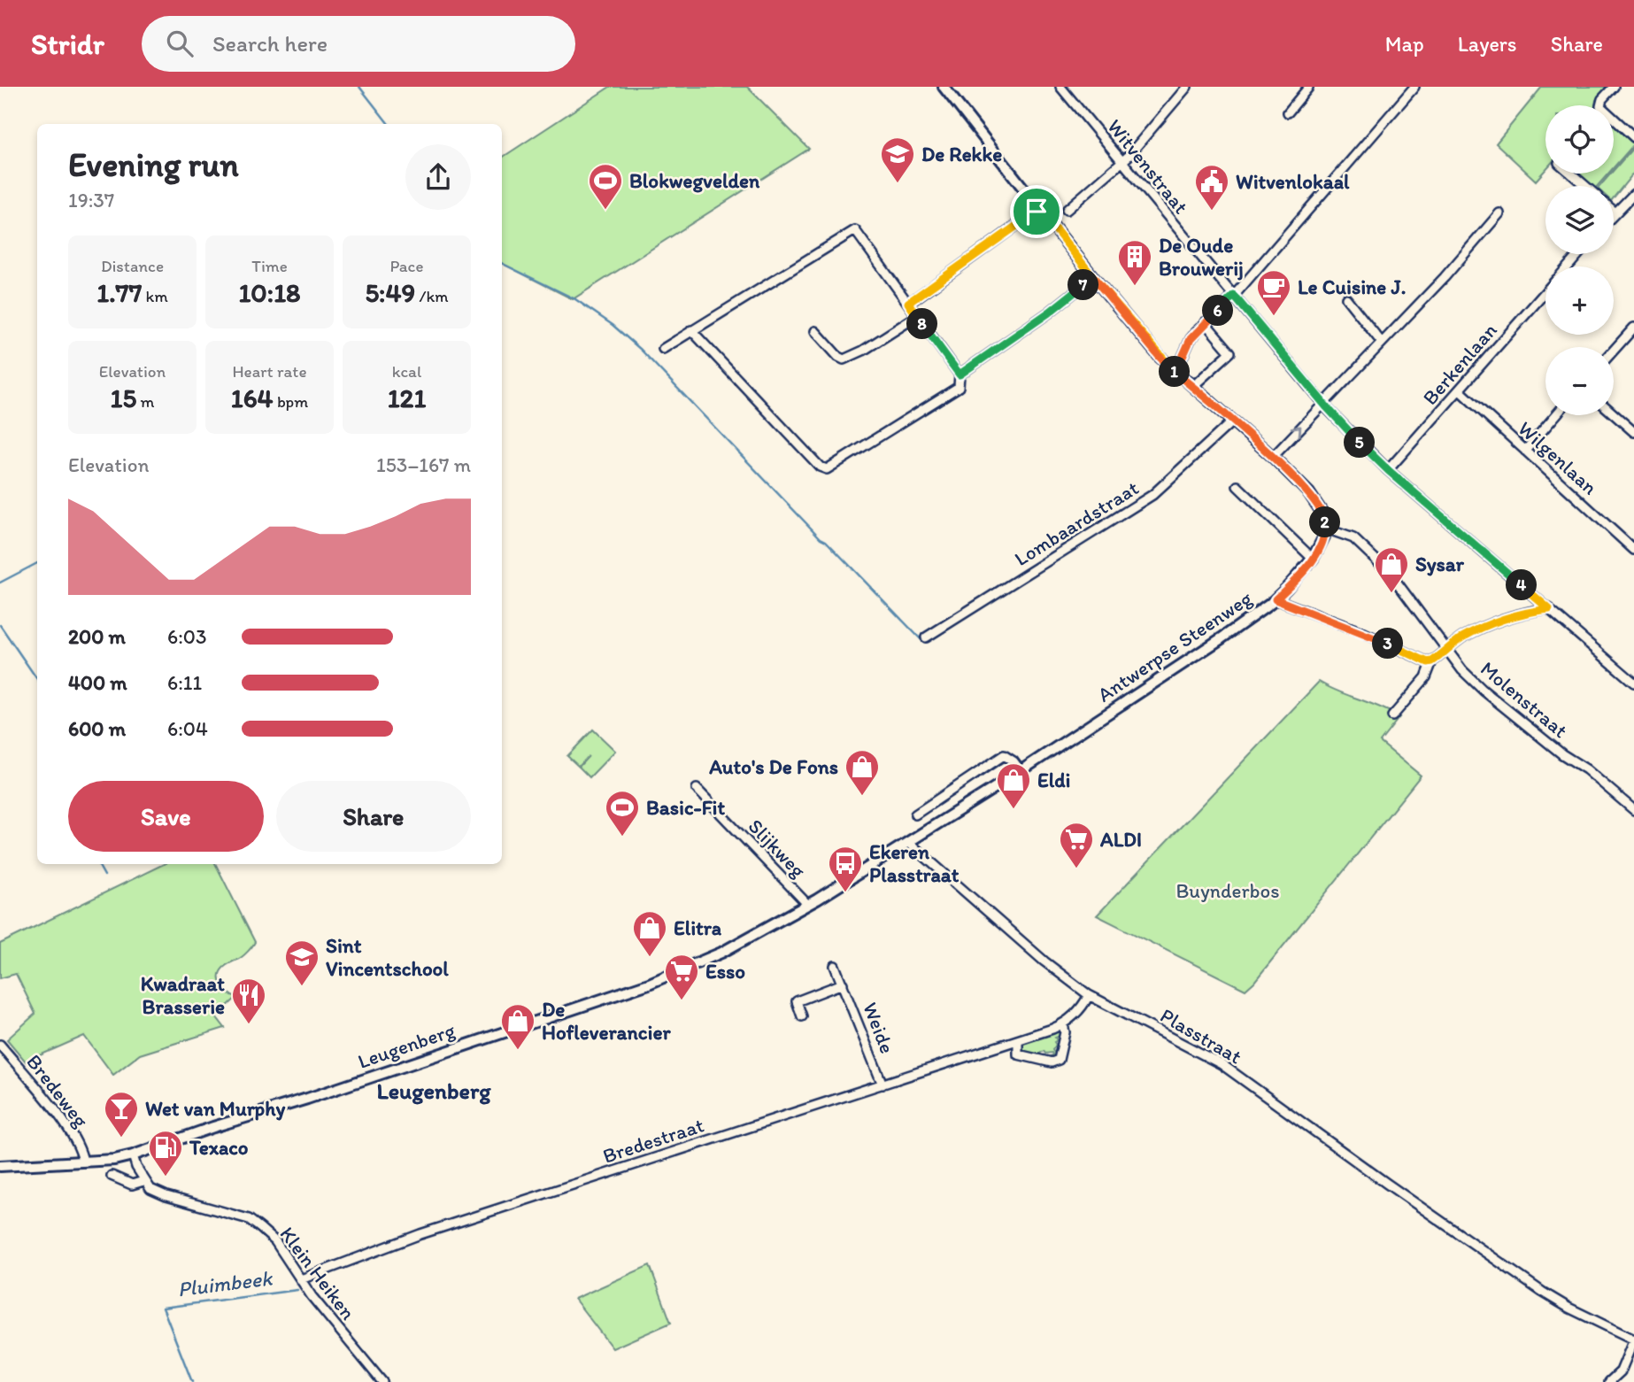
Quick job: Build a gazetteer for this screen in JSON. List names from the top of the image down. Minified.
{"streets":{"main road":["Antwerpse Steenweg","Leugenberg"],"street":["Witvenstraat","Berkenlaan","Wilgenlaan","Lombaardstraat","Molenstraat","Slijkweg","Weide","Plasstraat","Bredeweg","Bredestraat","Klein Heiken"]},"crossings":[["Witvenstraat","Berkenlaan"],["Berkenlaan","Wilgenlaan"],["Antwerpse Steenweg","Molenstraat"],["Antwerpse Steenweg","Plasstraat"],["Antwerpse Steenweg","Leugenberg"],["Slijkweg","Leugenberg"],["Weide","Bredestraat"],["Plasstraat","Leugenberg"],["Plasstraat","Bredestraat"],["Leugenberg","Bredeweg"],["Bredestraat","Klein Heiken"]],"districts":["Leugenberg"],"water":["Pluimbeek"],"parks":["Buynderbos"],"places":{"school or university":["De Rekke","Sint Vincentschool"],"sports":["Blokwegvelden","Basic-Fit"],"public building":["Witvenlokaal"],"building":["De Oude Brouwerij"],"cafe":["Le Cuisine J."],"shop":["Sysar","Auto's De Fons","Eldi","Elitra","De Hofleverancier"],"supermarket":["ALDI","Esso"],"bus stop":["Ekeren Plasstraat"],"restaurant":["Kwadraat Brasserie"],"bar":["Wet van Murphy"],"fuel station":["Texaco"]},"page":{"header":"Stridr","search":"Search here","nav":["Map","Layers","Share"],"map_buttons":["+","−"],"heading":["Evening run","19:37"],"stats":[["Distance","1.77 km"],["Time","10:18"],["Pace","5:49 /km"],["Elevation","15 m"],["Heart rate","164 bpm"],["kcal","121"]],"pins":["7","6","8","1","5","2","4","3"],"chart":["Elevation","153–167 m"],"list":[{"name":"200 m","note":"6:03"},{"name":"400 m","note":"6:11"},{"name":"600 m","note":"6:04"}],"buttons":["Save","Share"]}}
